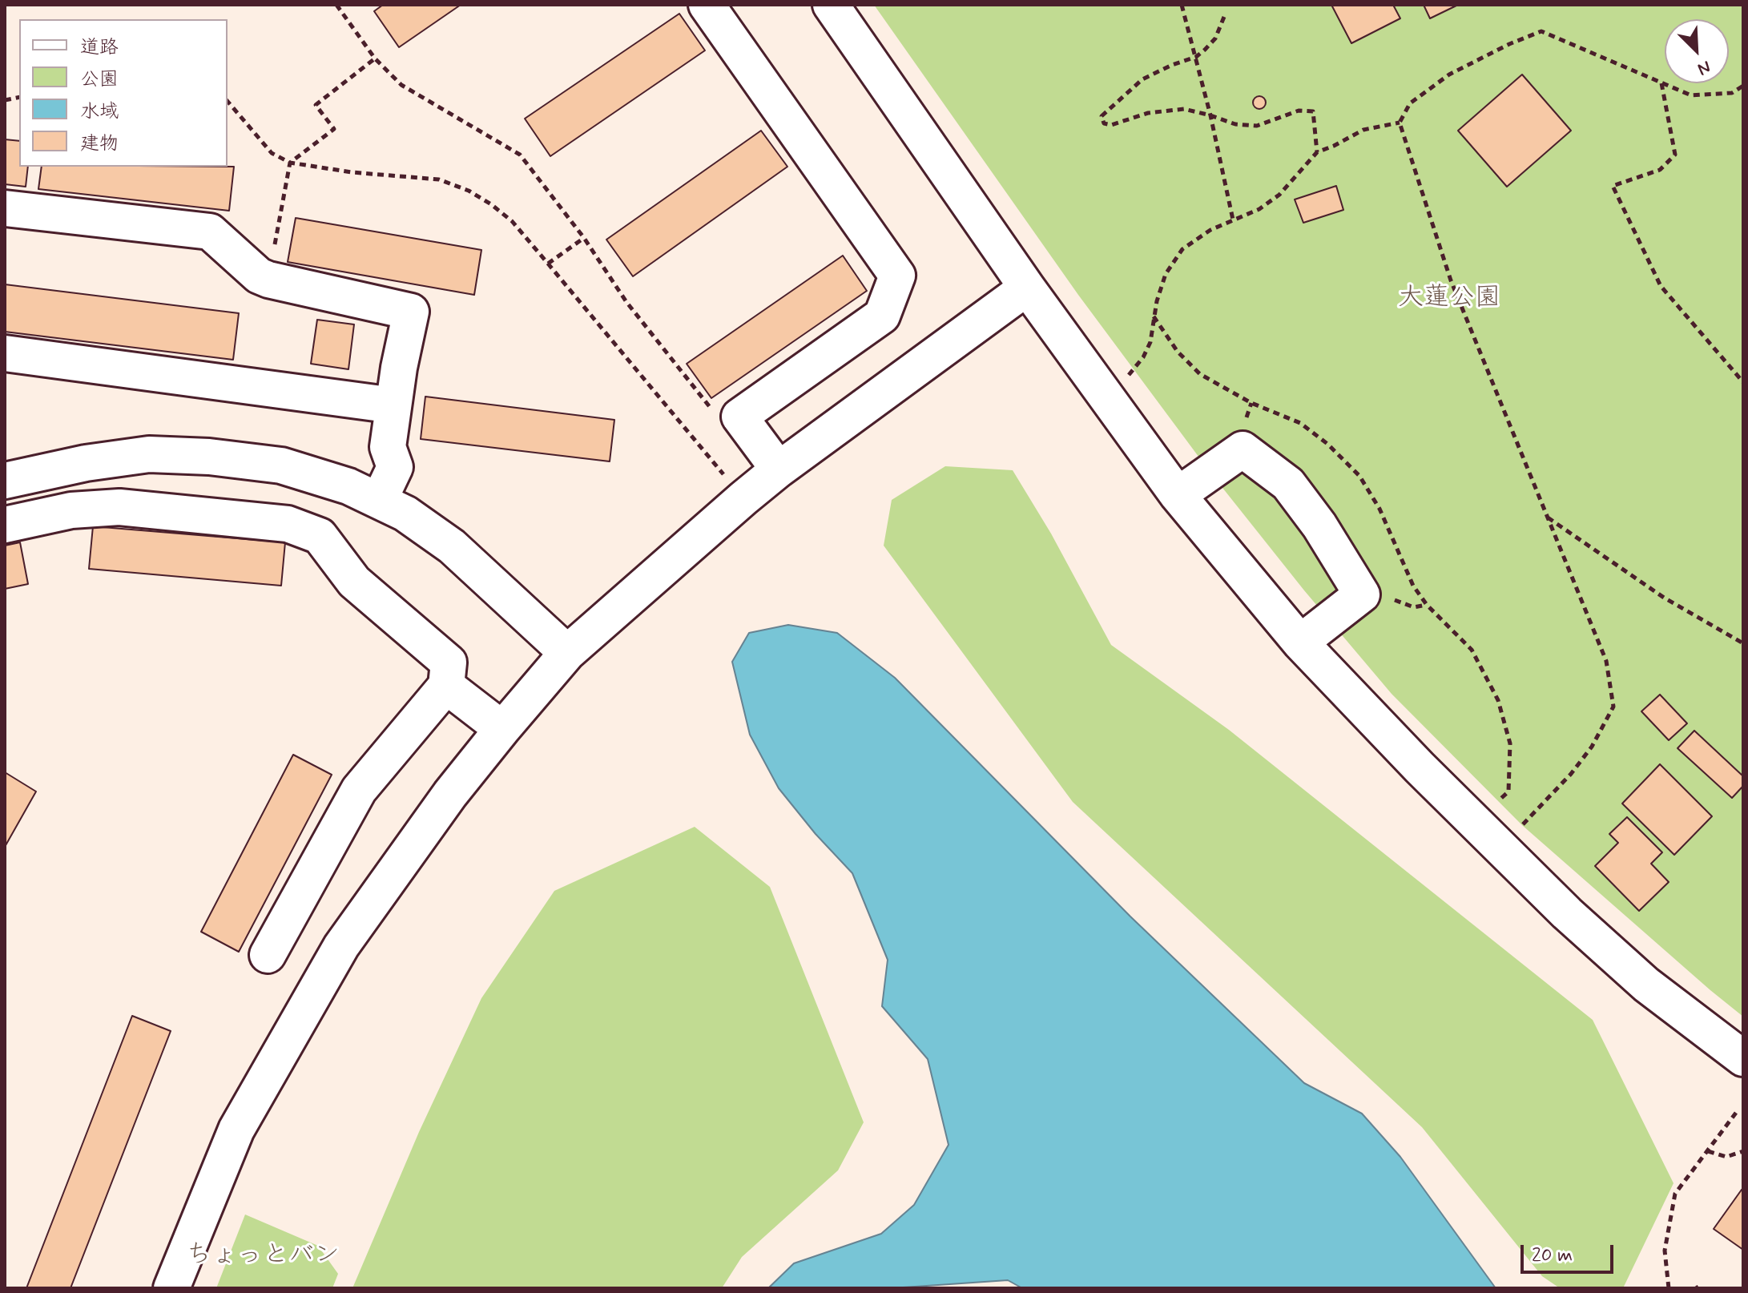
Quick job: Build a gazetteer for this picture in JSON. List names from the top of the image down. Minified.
{"parks":["大蓮公園","ちょっとバン"],"legend":["道路","公園","水域","建物"],"scale_bar":"20 m","north":"bottom right"}
